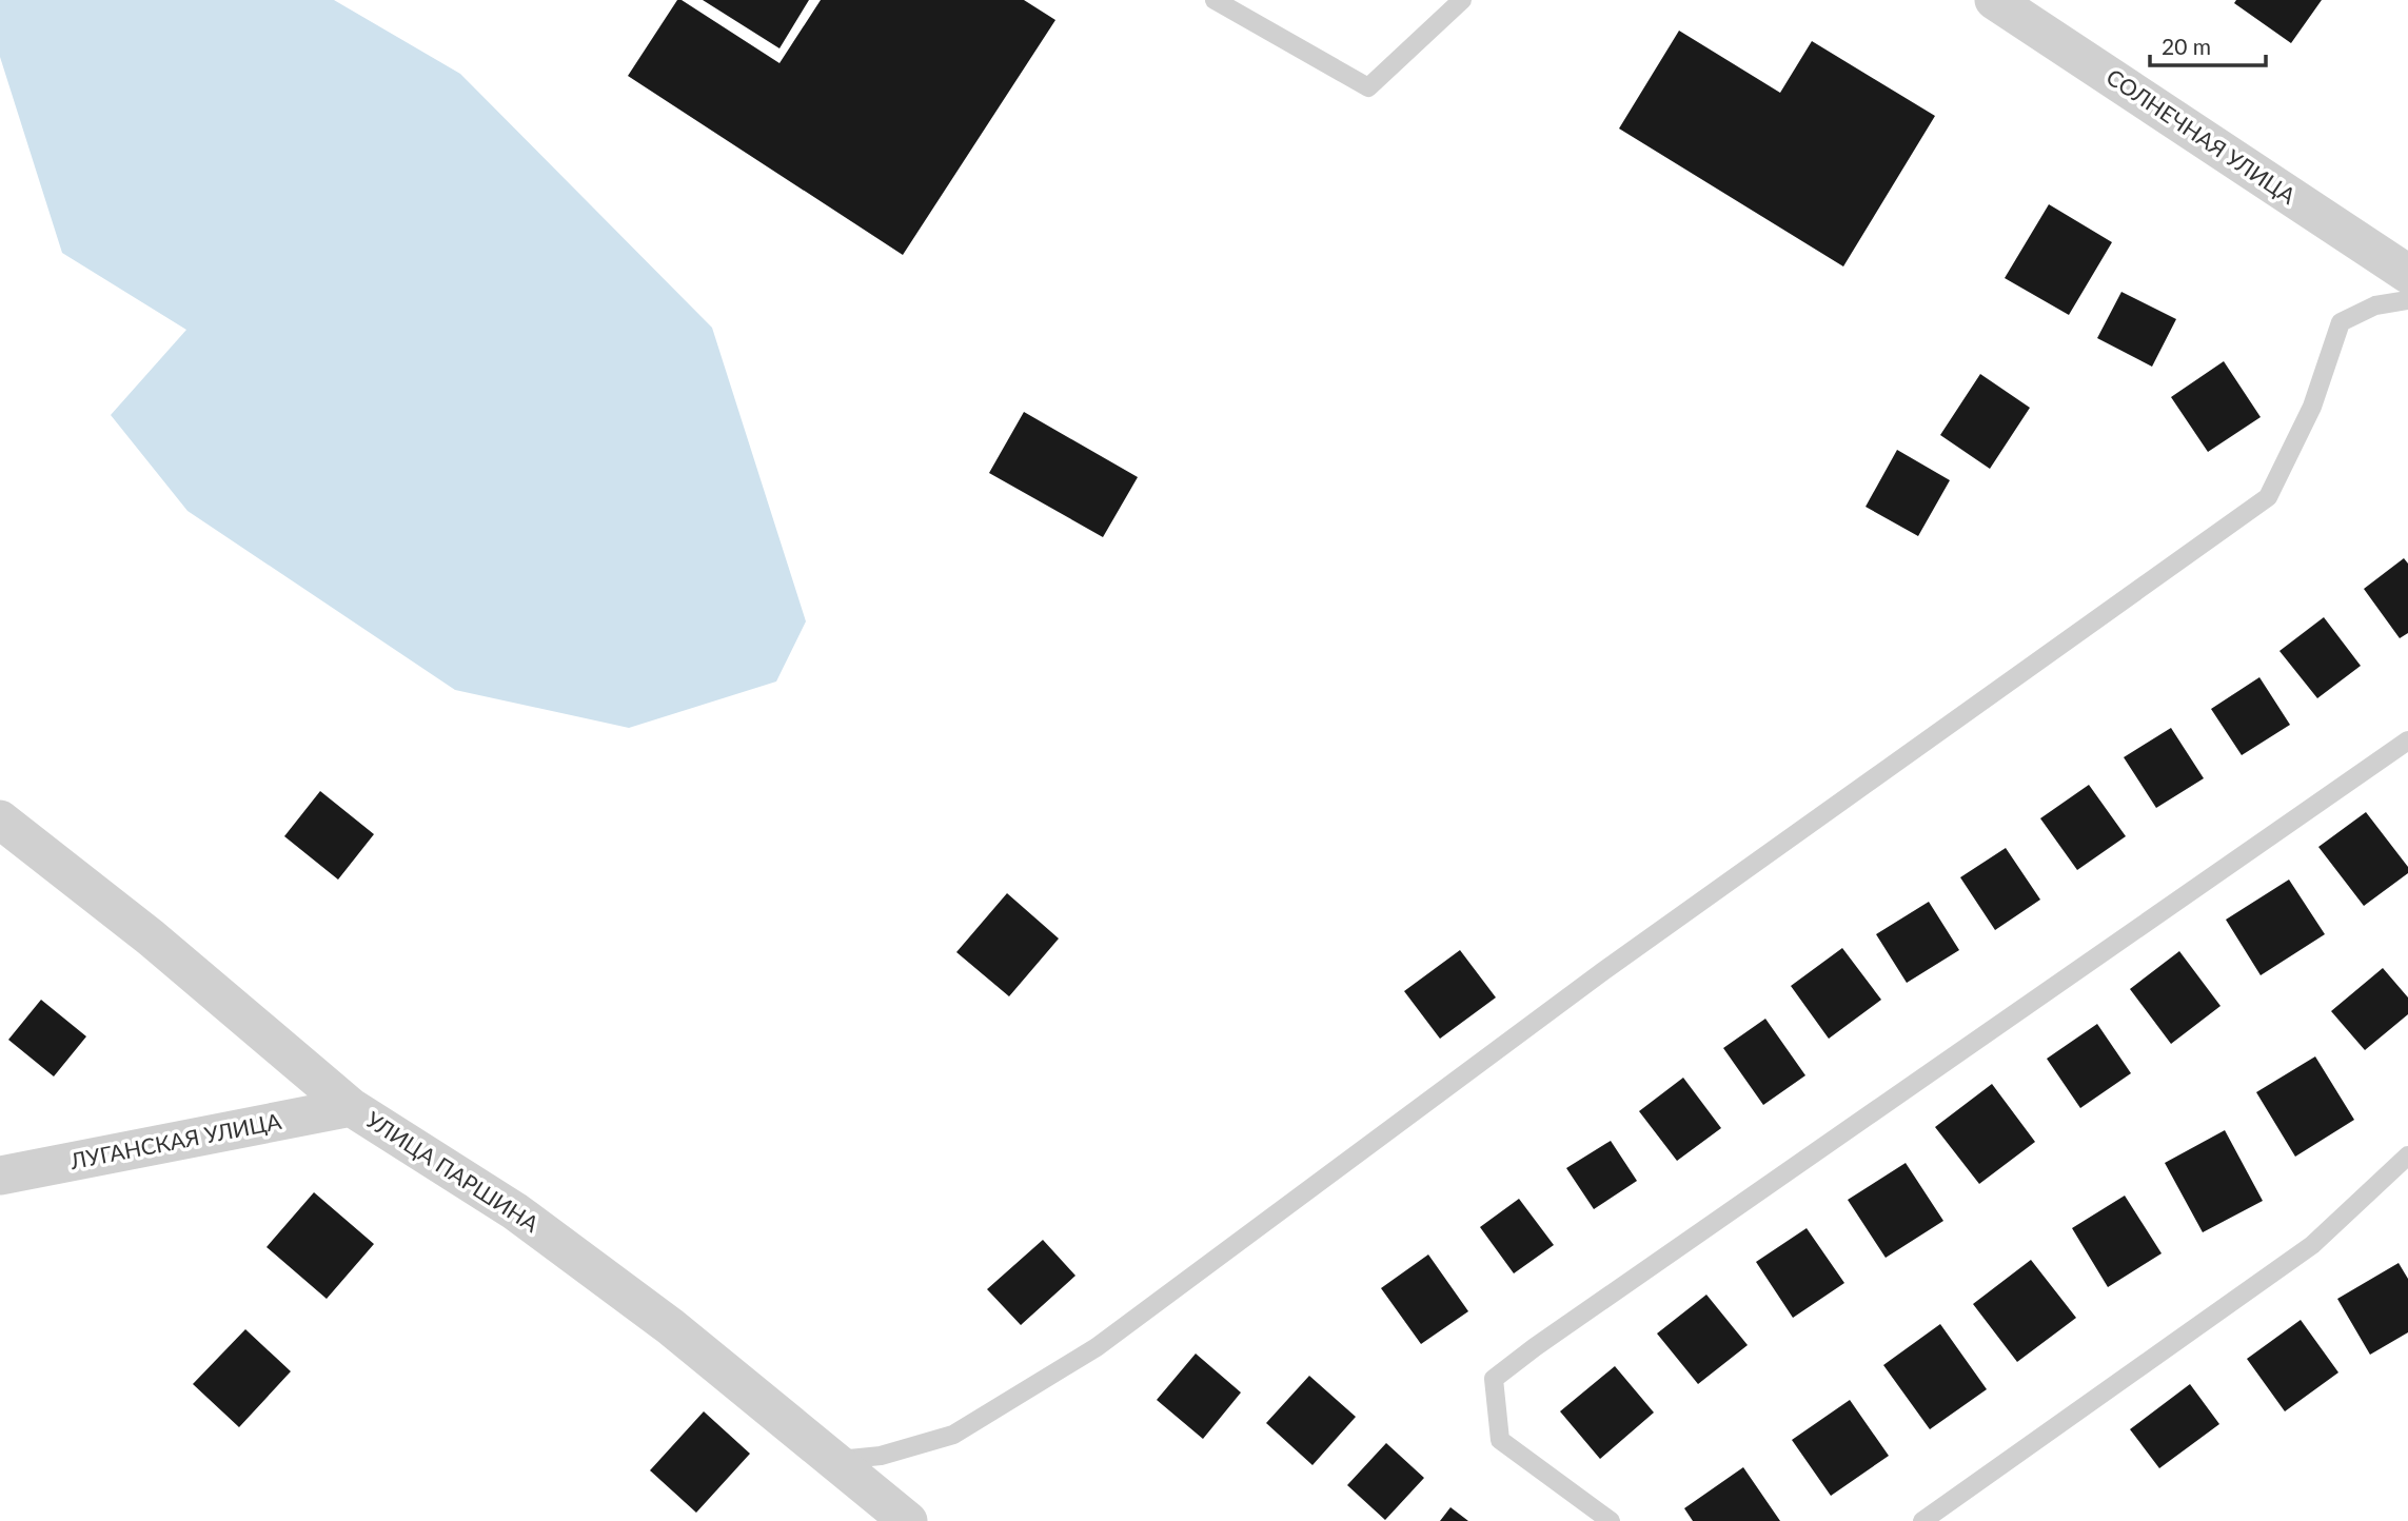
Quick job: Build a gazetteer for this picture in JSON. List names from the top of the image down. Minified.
{"streets":{"street":["СОЛНЕЧНАЯ УЛИЦА","ЛУГАНСКАЯ УЛИЦА","УЛИЦА ПАРШИНА"]},"crossings":[["ЛУГАНСКАЯ УЛИЦА","УЛИЦА ПАРШИНА"]],"scale_bar":"20 m"}
